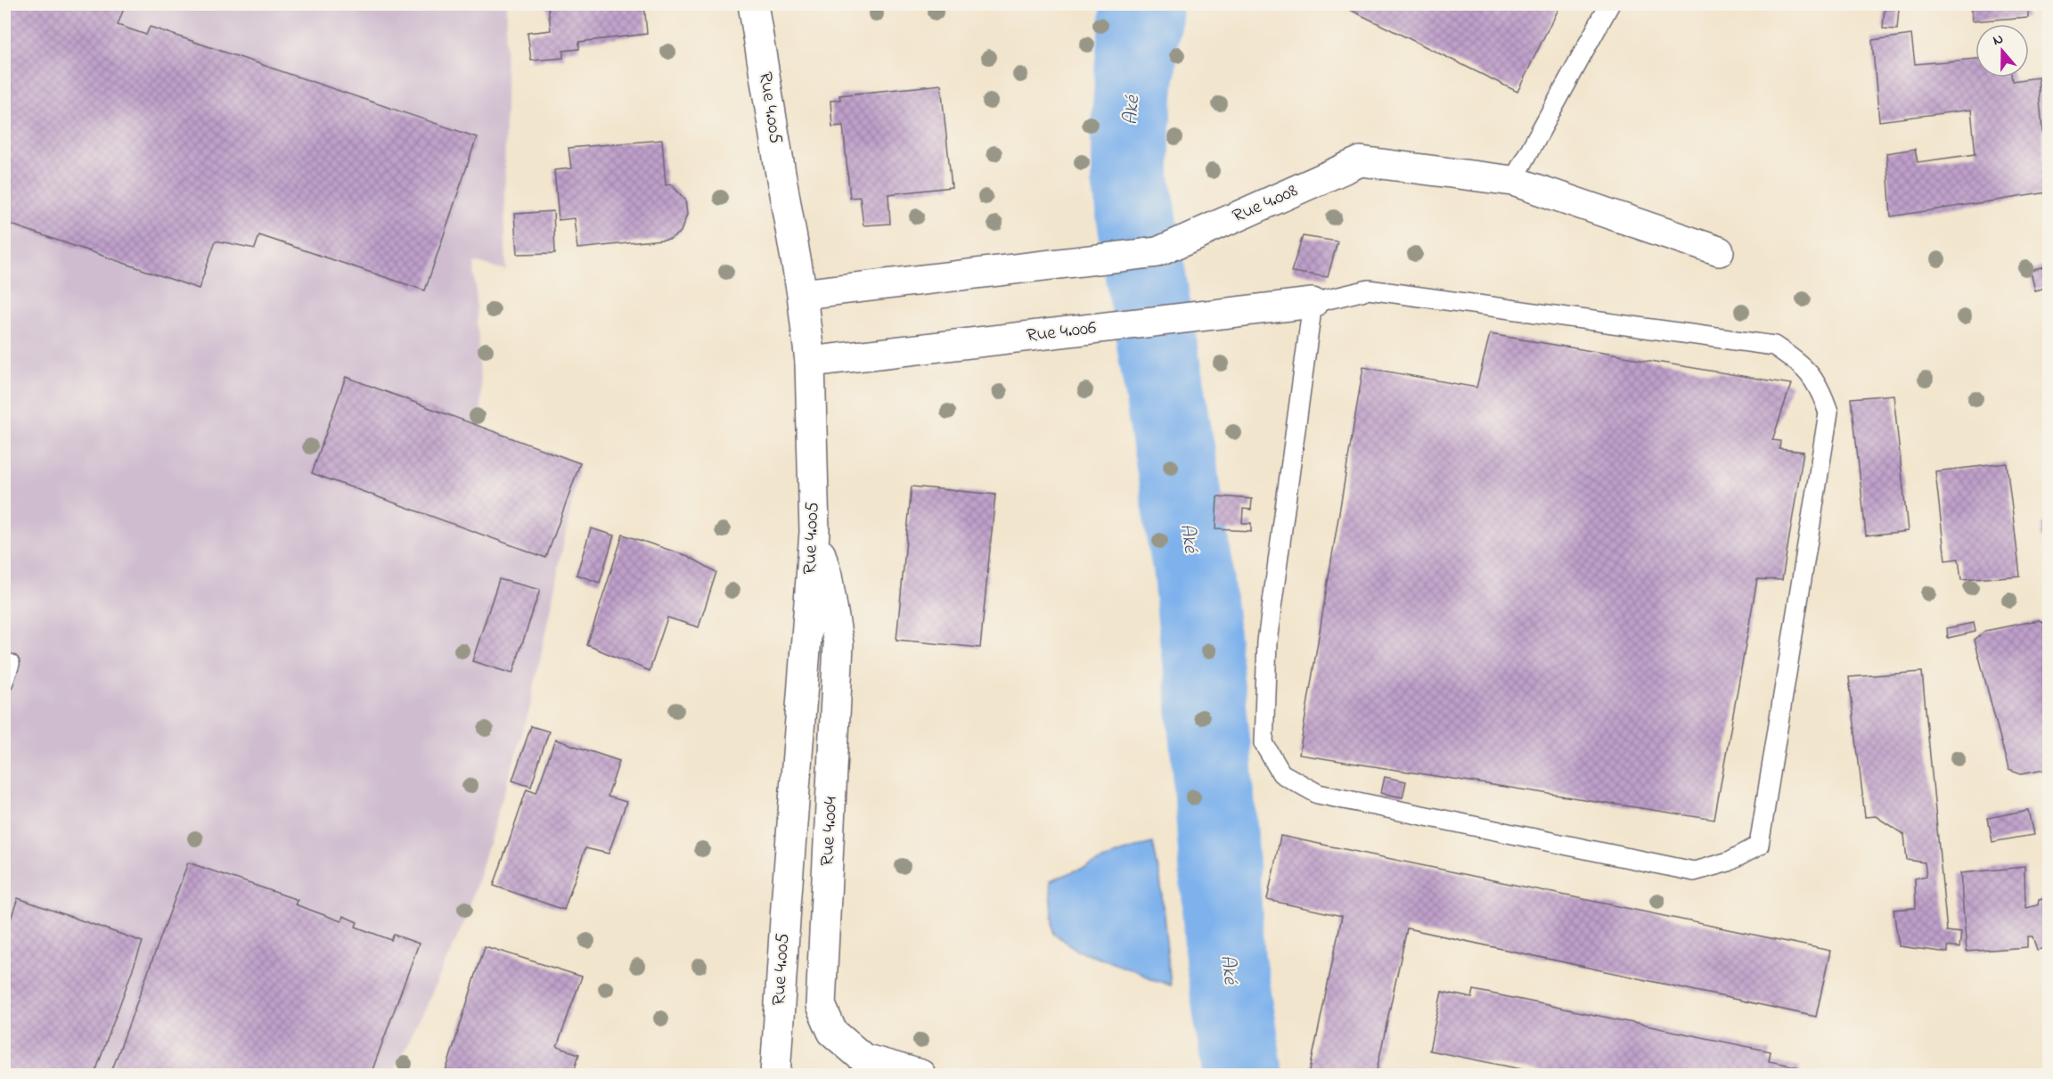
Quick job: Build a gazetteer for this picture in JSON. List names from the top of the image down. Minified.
{"streets":{"street":["Rue 4.005","Rue 4.008","Rue 4.006","Rue 4.004"]},"crossings":[["Rue 4.005","Rue 4.008"],["Rue 4.005","Rue 4.006"],["Rue 4.005","Rue 4.004"]],"water":["Aké"],"north":"top"}
